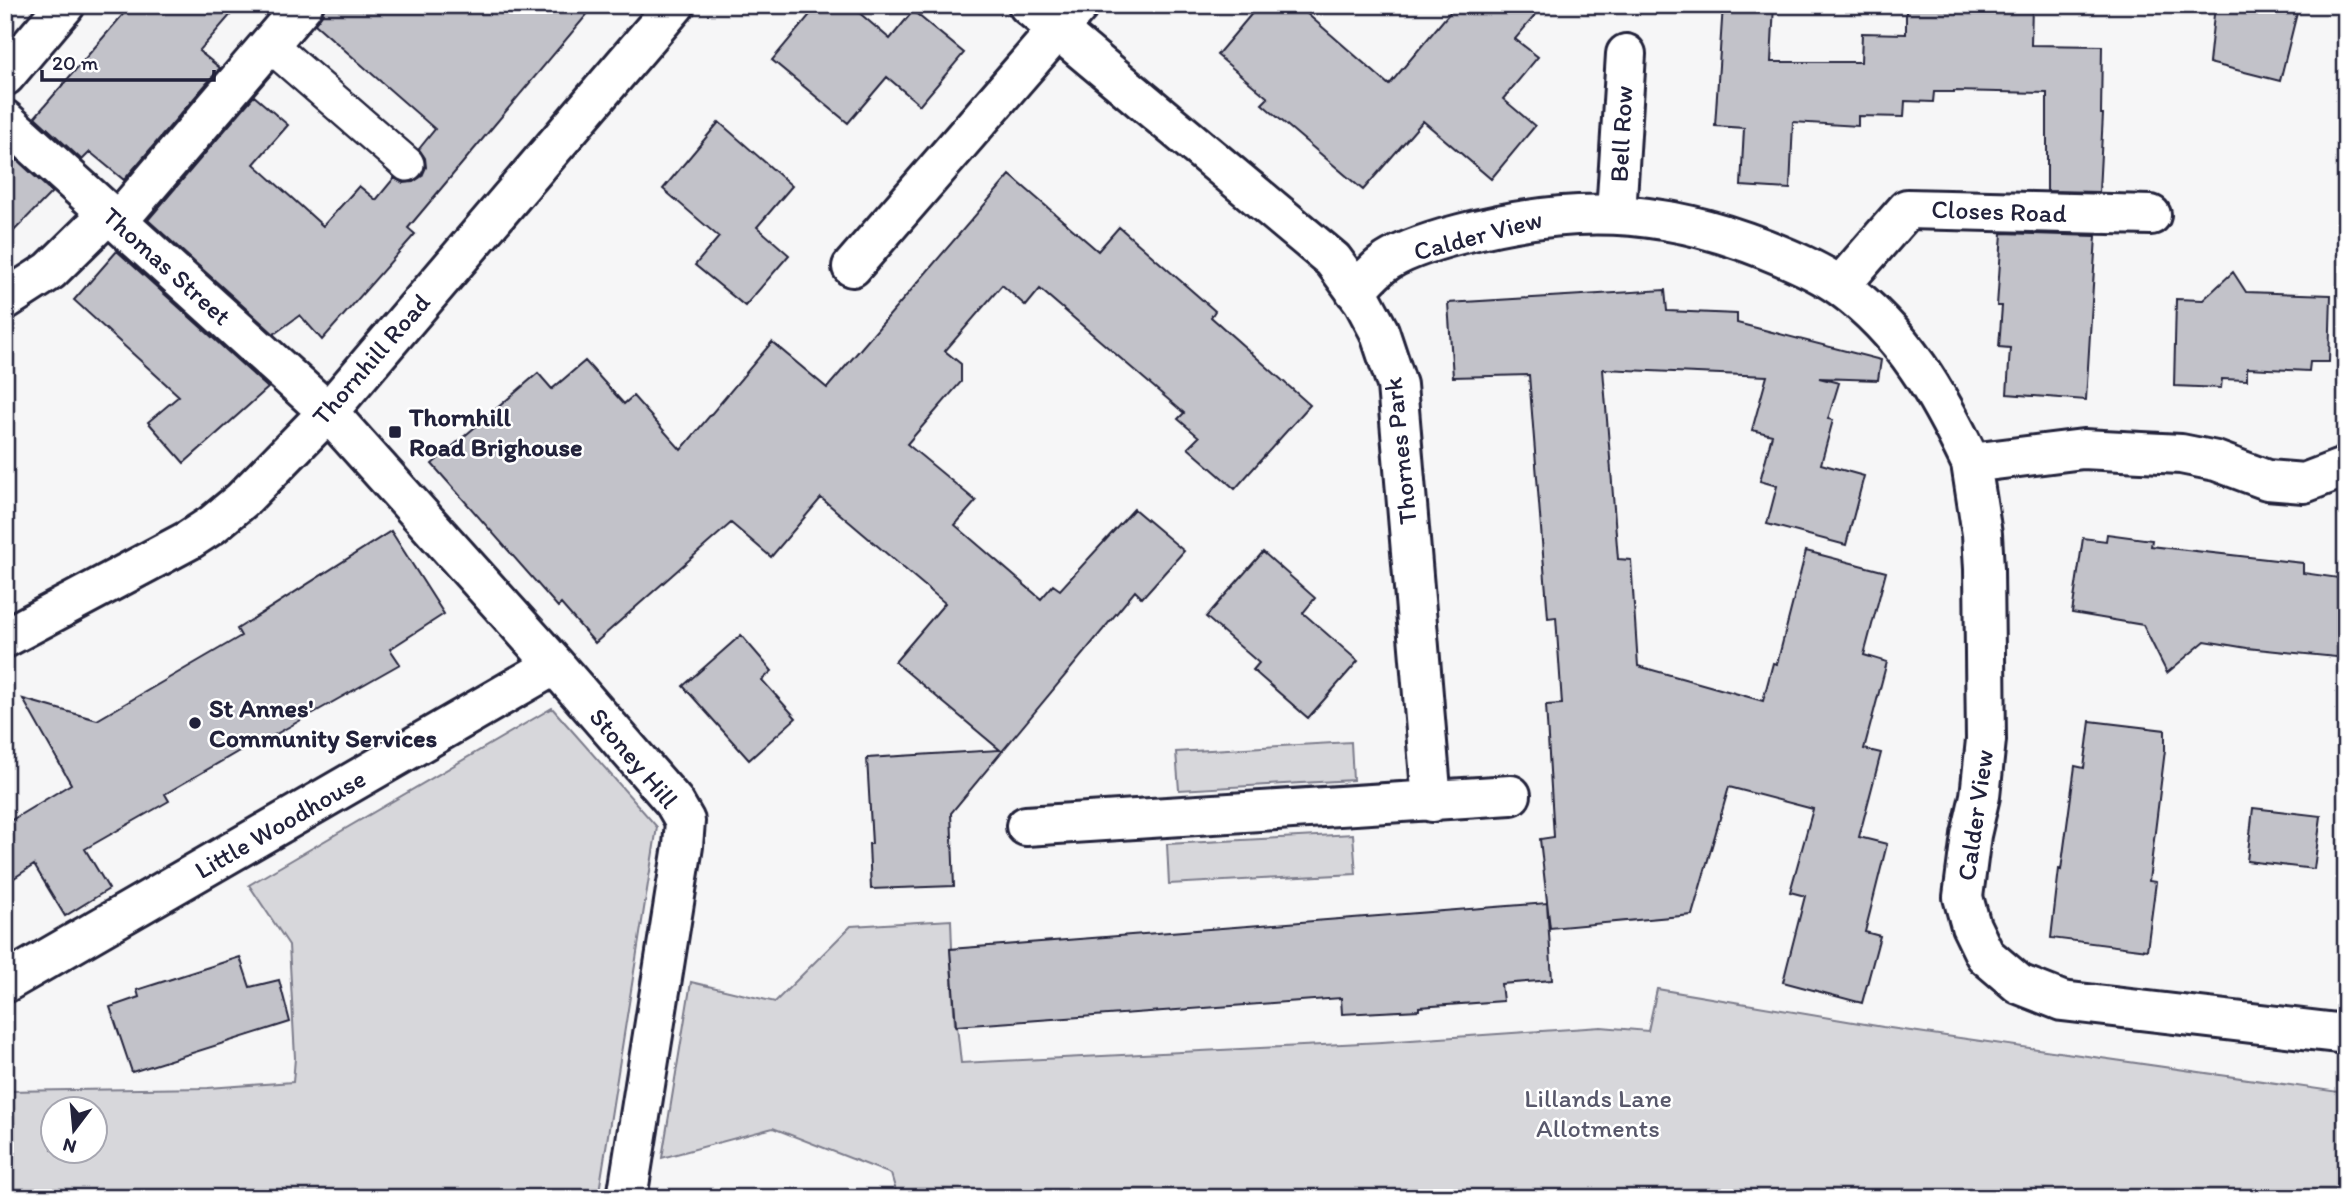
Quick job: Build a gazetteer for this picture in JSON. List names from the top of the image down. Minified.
{"streets":{"street":["Bell Row","Closes Road","Calder View","Thomas Street","Thornhill Road","Thornes Park","Stoney Hill","Little Woodhouse"]},"crossings":[["Bell Row","Calder View"],["Closes Road","Calder View"],["Calder View","Thornes Park"],["Thomas Street","Thornhill Road"],["Thomas Street","Stoney Hill"],["Thornhill Road","Stoney Hill"],["Stoney Hill","Little Woodhouse"]],"parks":["Lillands Lane Allotments"],"places":{"transit":["Thornhill Road Brighouse"],"other":["St Annes' Community Services"]},"scale_bar":"20 m","north":"bottom"}
